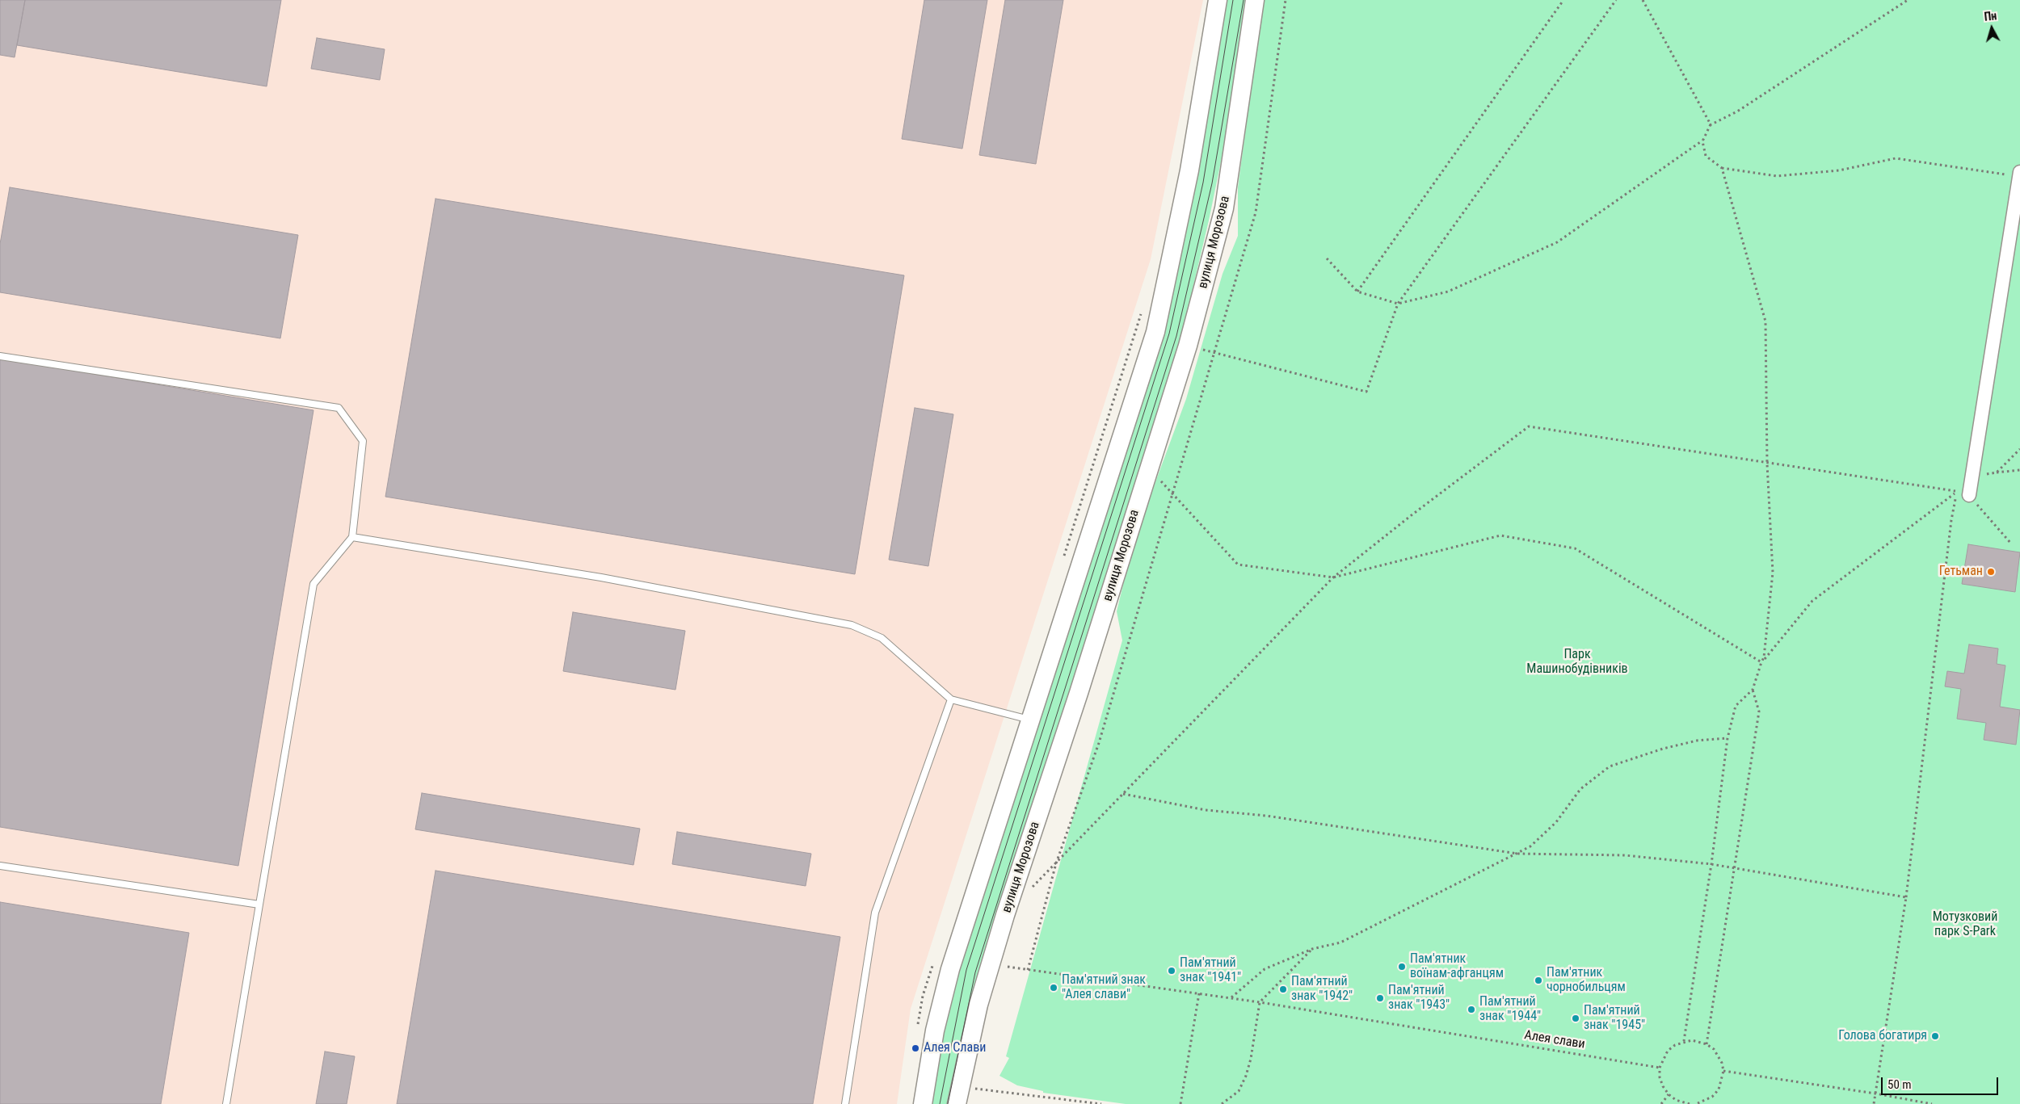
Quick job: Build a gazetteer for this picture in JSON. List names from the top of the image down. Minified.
{"streets":{"main road":["вулиця Морозова"],"path":["Алея слави"]},"crossings":[["вулиця Морозова","Алея слави"]],"parks":["Парк Машинобудівників","Мотузковий парк S-Park"],"places":["Гетьман","Пам'ятник воїнам-афганцям","Пам'ятний знак \"1941\"","Пам'ятник чорнобильцям","Пам'ятний знак \"Алея слави\"","Пам'ятний знак \"1942\"","Пам'ятний знак \"1943\"","Пам'ятний знак \"1944\"","Пам'ятний знак \"1945\"","Голова богатиря","Aлея Слави"],"scale_bar":"50 m","north":"top"}
